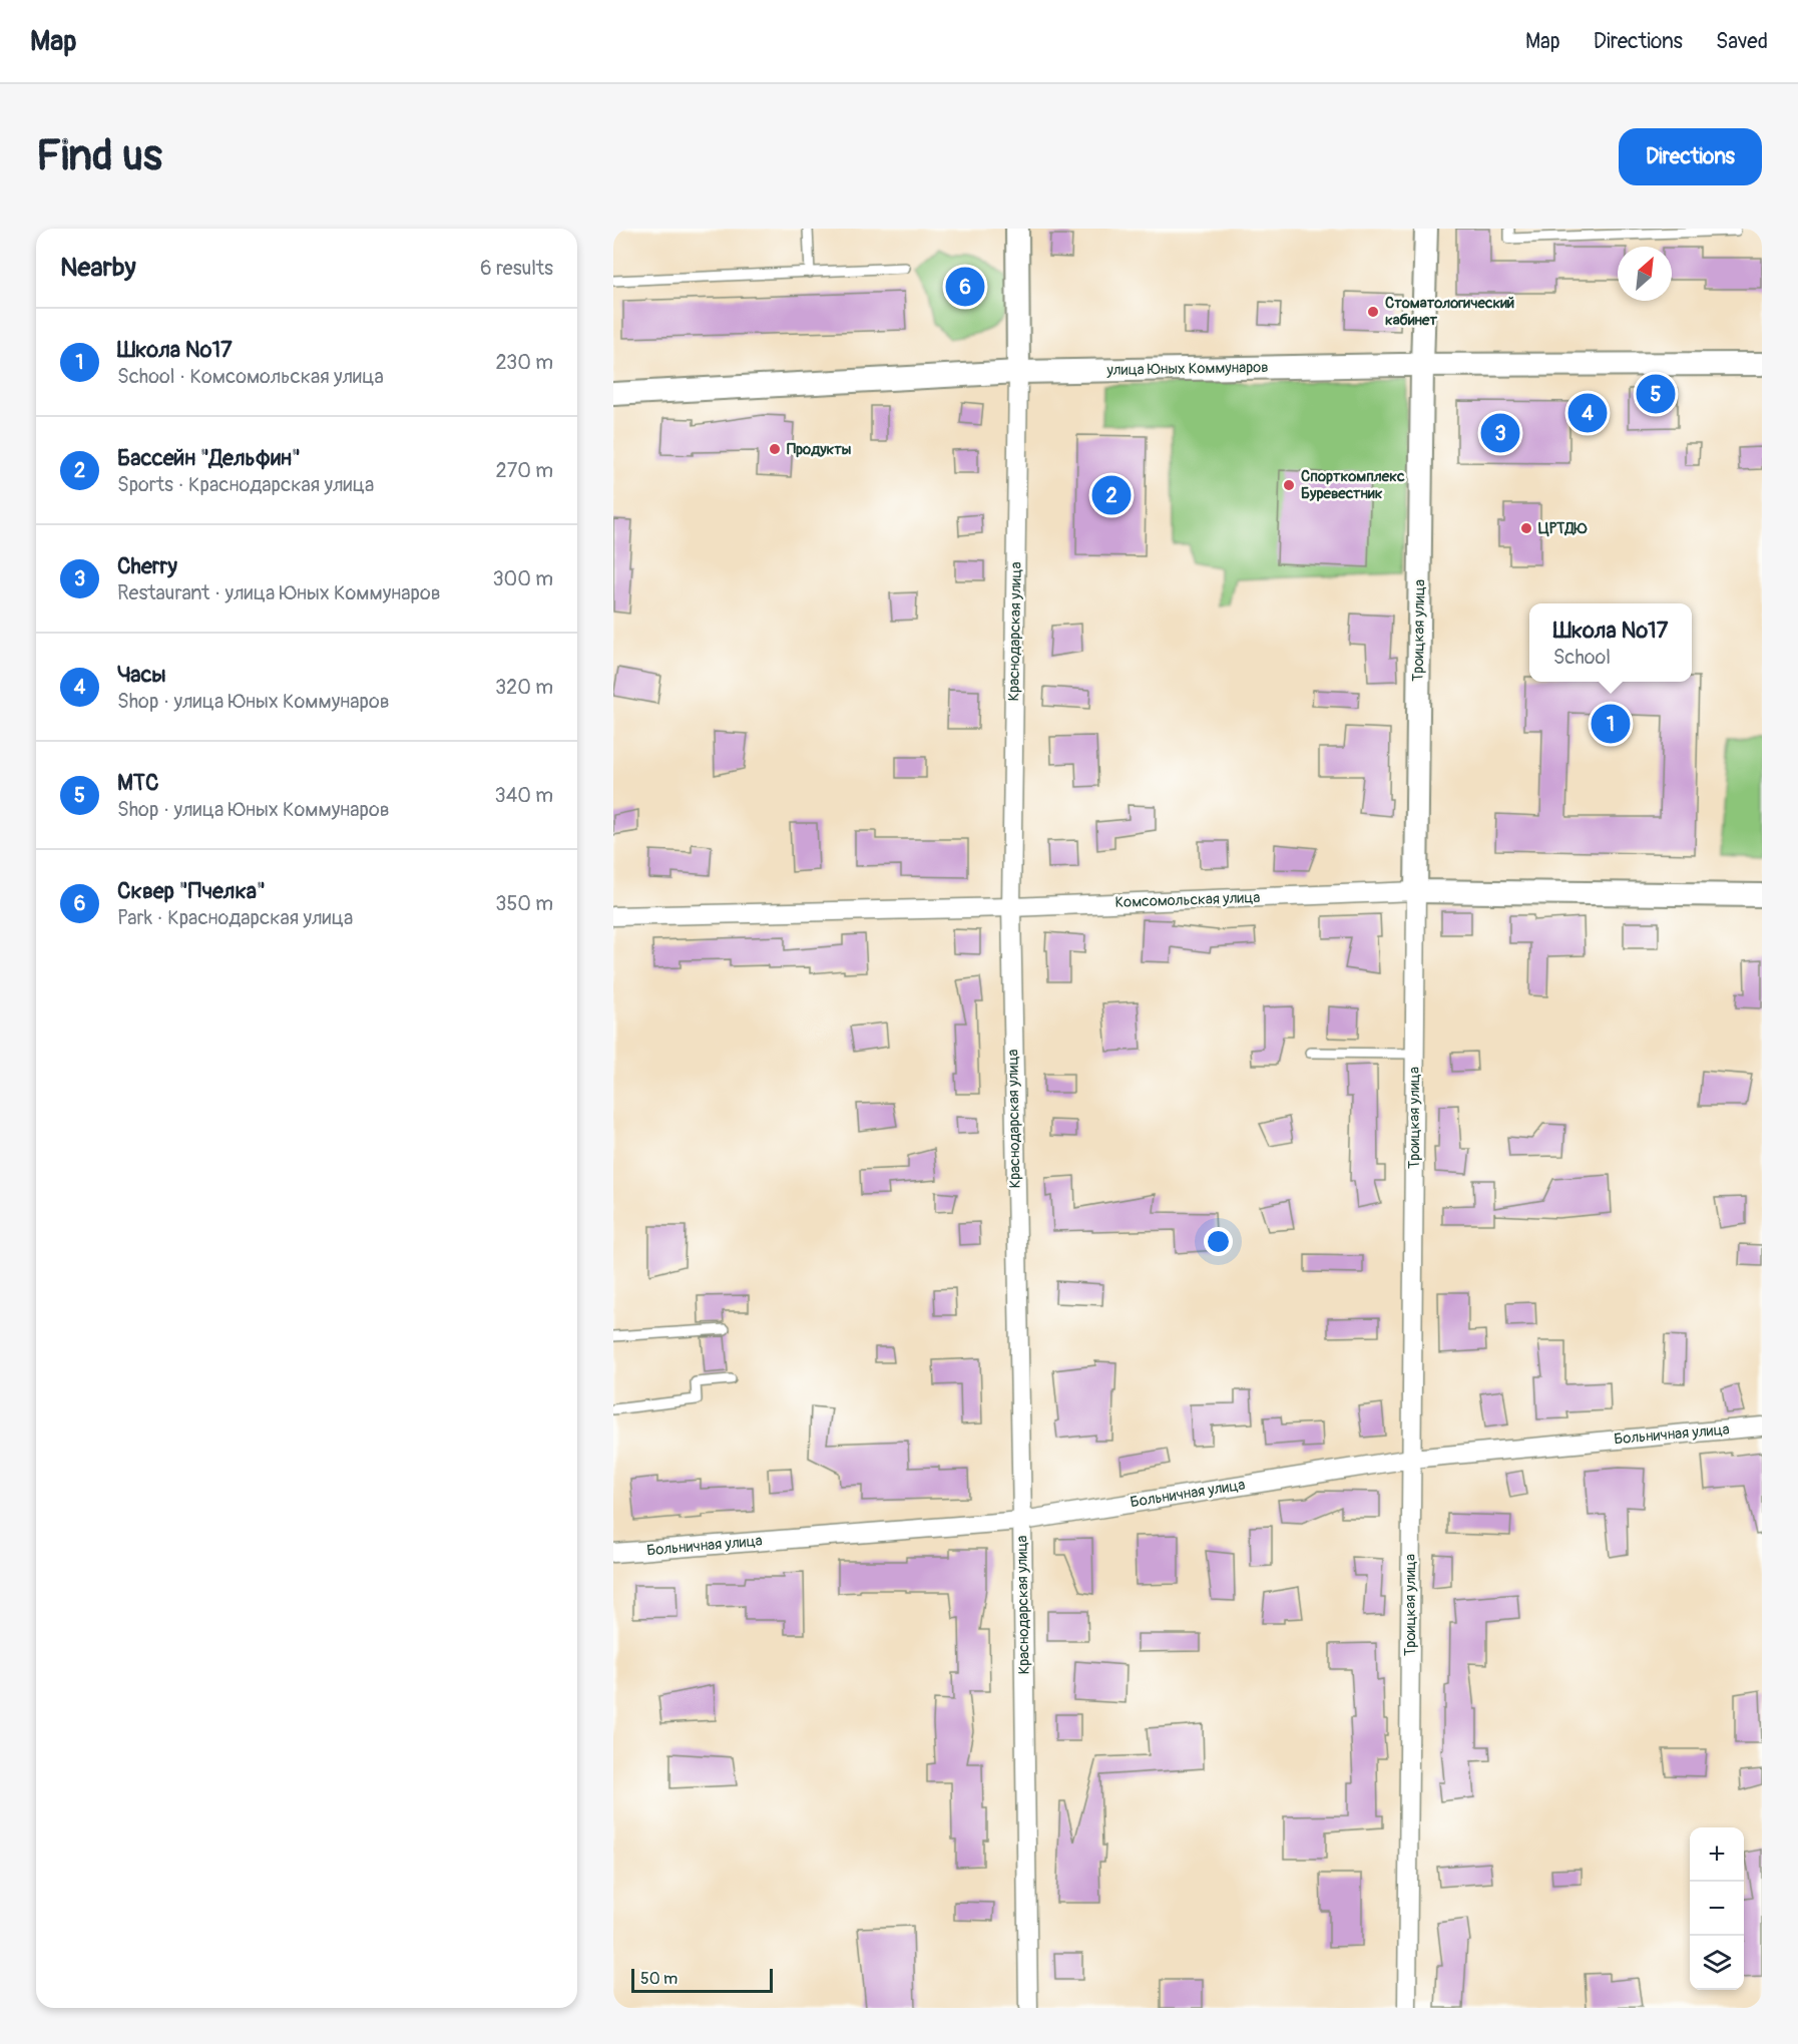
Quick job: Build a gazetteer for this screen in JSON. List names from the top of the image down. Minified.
{"streets":{"street":["улица Юных Коммунаров","Троицкая улица","Краснодарская улица","Комсомольская улица","Больничная улица"]},"crossings":[["улица Юных Коммунаров","Троицкая улица"],["улица Юных Коммунаров","Краснодарская улица"],["Троицкая улица","Комсомольская улица"],["Троицкая улица","Больничная улица"],["Краснодарская улица","Комсомольская улица"],["Краснодарская улица","Больничная улица"]],"places":["Стоматологический кабинет","Продукты","Cпорткомплекс Буревестник","ЦРТДЮ"],"scale_bar":"50 m","north":"top right","page":{"header":"Map","nav":["Map","Directions","Saved"],"buttons":"Directions","title":"Find us","heading":["Nearby","6 results"],"pins":["6","5","4","3","2","1"],"list":[{"mark":"1","name":"Школа №17","note":"School · Комсомольская улица","value":"230 m"},{"mark":"2","name":"Бассейн \"Дельфин\"","note":"Sports · Краснодарская улица","value":"270 m"},{"mark":"3","name":"Cherry","note":"Restaurant · улица Юных Коммунаров","value":"300 m"},{"mark":"4","name":"Часы","note":"Shop · улица Юных Коммунаров","value":"320 m"},{"mark":"5","name":"МТС","note":"Shop · улица Юных Коммунаров","value":"340 m"},{"mark":"6","name":"Сквер \"Пчелка\"","note":"Park · Краснодарская улица","value":"350 m"}],"popup":["Школа №17","School"],"map_buttons":["+","−"],"scale":"50 m"}}
